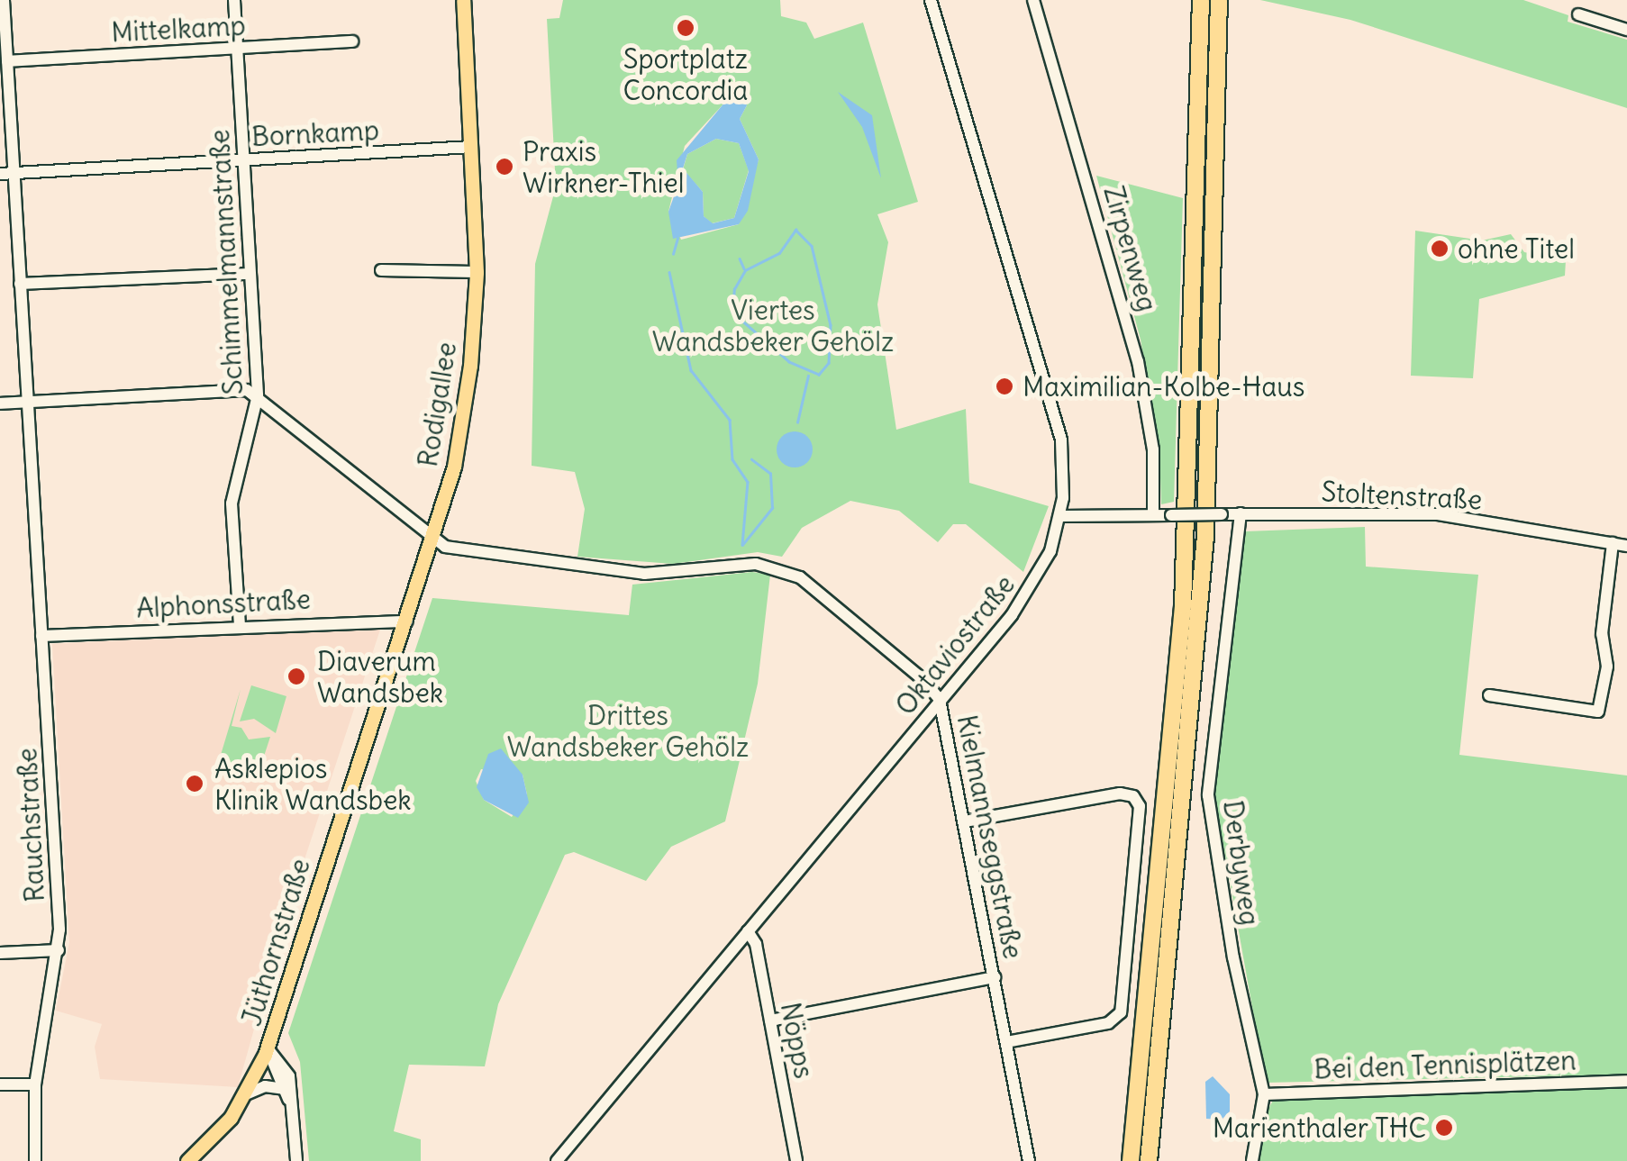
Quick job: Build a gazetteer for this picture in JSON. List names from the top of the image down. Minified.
{"streets":{"main road":["Rodigallee","Jüthornstraße"],"street":["Mittelkamp","Bornkamp","Zirpenweg","Schimmelmannstraße","Stoltenstraße","Alphonsstraße","Oktaviostraße","Rauchstraße","Kielmannseggstraße","Derbyweg","Nöpps","Bei den Tennisplätzen"]},"crossings":[["Mittelkamp","Schimmelmannstraße"],["Mittelkamp","Rauchstraße"],["Bornkamp","Schimmelmannstraße"],["Bornkamp","Rodigallee"],["Bornkamp","Rauchstraße"],["Zirpenweg","Stoltenstraße"],["Schimmelmannstraße","Alphonsstraße"],["Rodigallee","Kielmannseggstraße"],["Rodigallee","Jüthornstraße"],["Stoltenstraße","Oktaviostraße"],["Stoltenstraße","Derbyweg"],["Alphonsstraße","Rauchstraße"],["Alphonsstraße","Jüthornstraße"],["Oktaviostraße","Kielmannseggstraße"],["Oktaviostraße","Nöpps"],["Kielmannseggstraße","Jüthornstraße"],["Derbyweg","Bei den Tennisplätzen"]],"parks":["Viertes Wandsbeker Gehölz","Drittes Wandsbeker Gehölz"],"places":["Sportplatz Concordia","Praxis Wirkner-Thiel","ohne Titel","Maximilian-Kolbe-Haus","Diaverum Wandsbek","Asklepios Klinik Wandsbek","Marienthaler THC"]}
